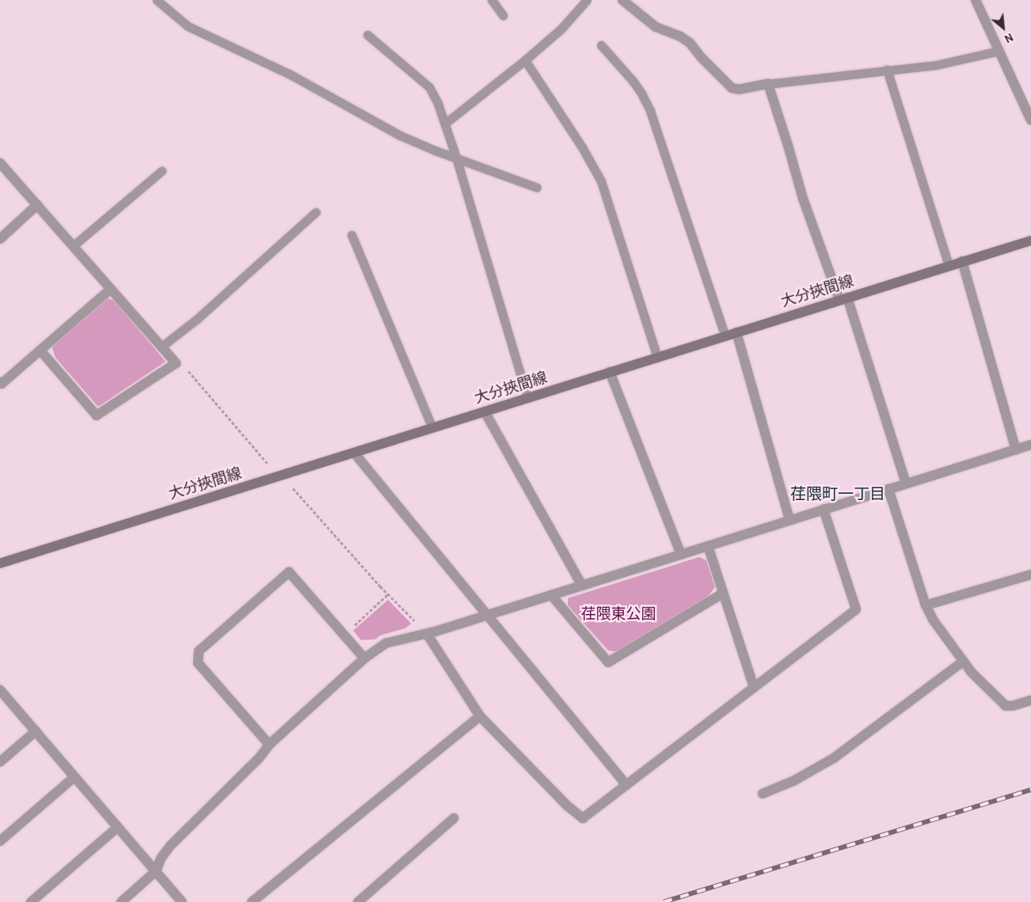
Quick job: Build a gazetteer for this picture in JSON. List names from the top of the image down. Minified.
{"streets":{"main road":["大分挾間線"]},"districts":["荏隈町一丁目"],"parks":["荏隈東公園"],"north":"bottom right"}
